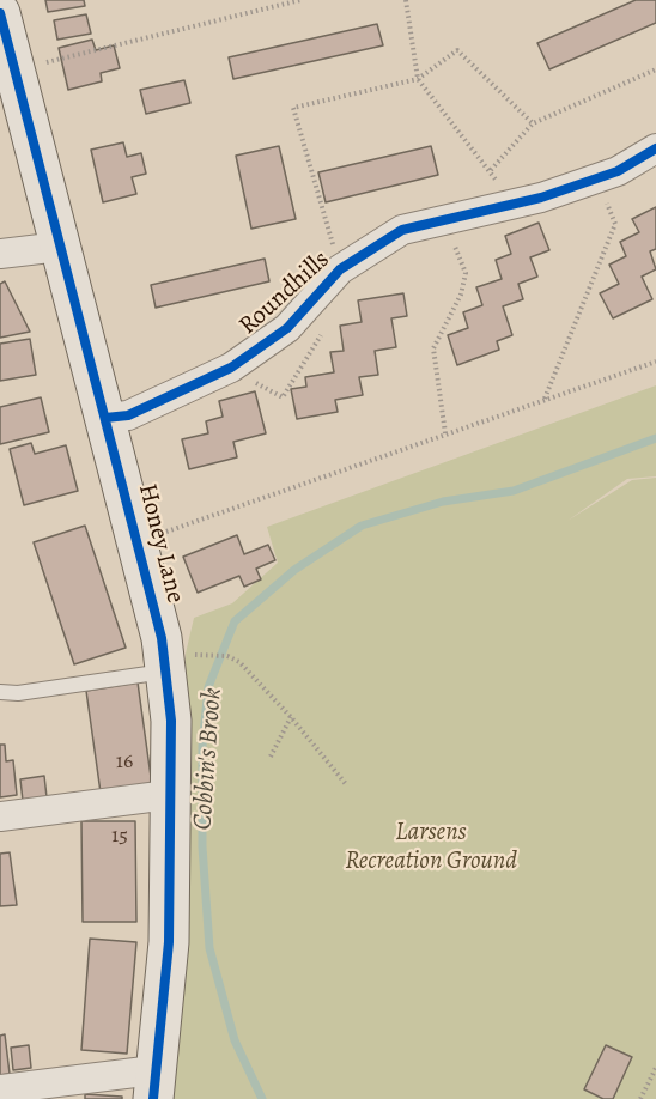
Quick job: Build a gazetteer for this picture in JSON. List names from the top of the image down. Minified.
{"streets":{"street":["Roundhills","Honey Lane"]},"crossings":[["Roundhills","Honey Lane"]],"water":["Cobbin's Brook"],"parks":["Larsens Recreation Ground"],"house_numbers":["16","15"]}
